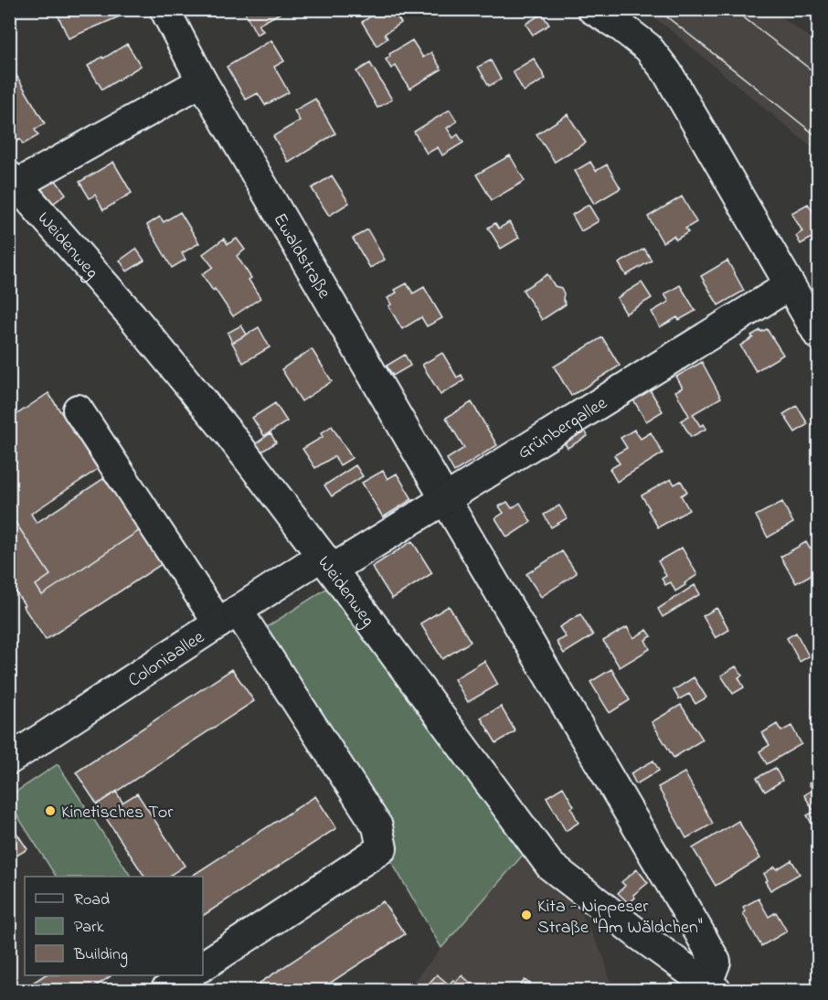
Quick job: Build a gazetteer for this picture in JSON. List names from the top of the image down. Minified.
{"streets":{"street":["Weidenweg","Ewaldstraße","Grünbergallee","Coloniaallee"]},"crossings":[["Weidenweg","Ewaldstraße"],["Weidenweg","Grünbergallee"],["Weidenweg","Coloniaallee"],["Ewaldstraße","Grünbergallee"],["Grünbergallee","Coloniaallee"]],"places":["Kinetisches Tor","Kita - Nippeser Straße \"Am Wäldchen\""],"legend":["Road","Park","Building"]}
